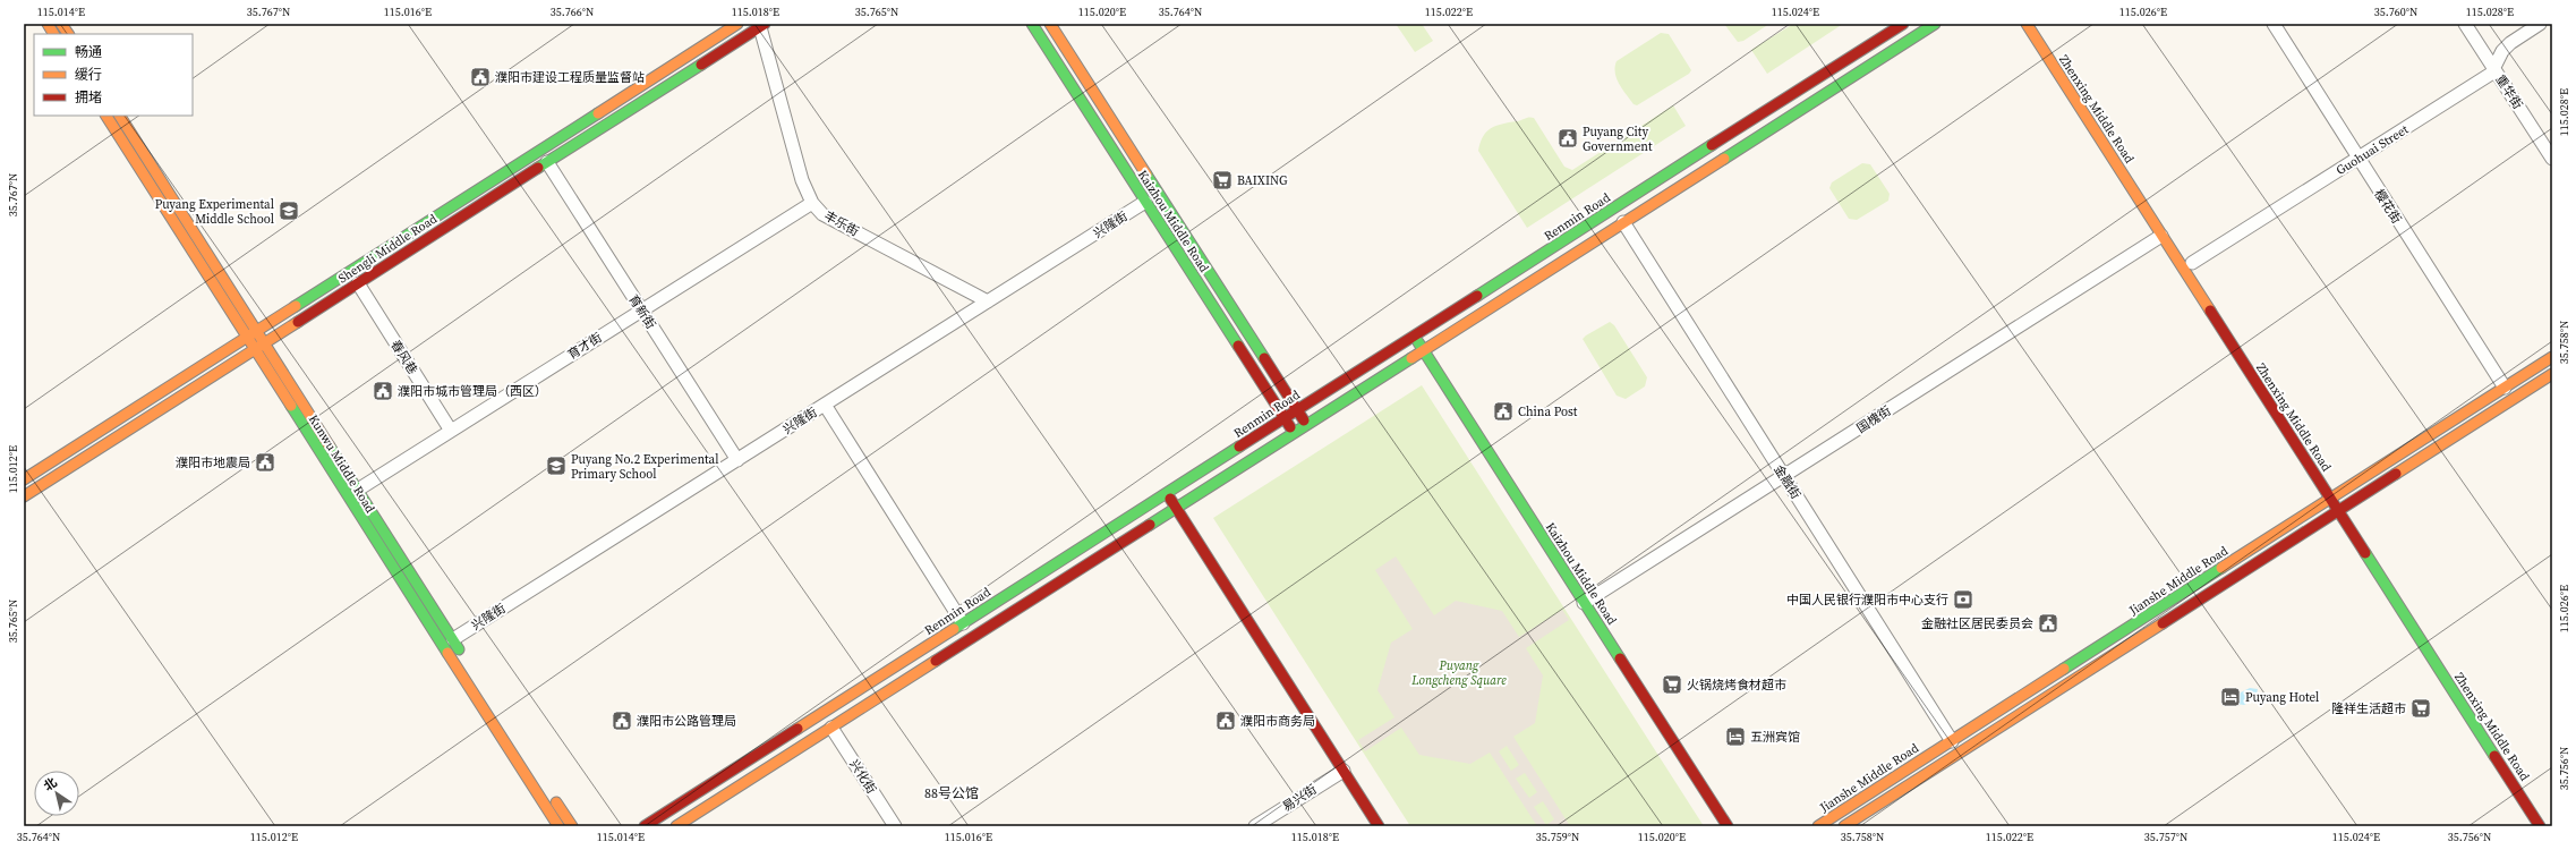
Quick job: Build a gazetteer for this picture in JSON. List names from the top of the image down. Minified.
{"streets":{"street":["重华街","Zhenxing Middle Road","Guohuai Street","樱花街","Renmin Road","Kaizhou Middle Road","丰乐街","兴隆街","Shengli Middle Road","育新街","育才街","春风巷","国槐街","Kunwu Middle Road","金融街","Jianshe Middle Road","兴化街","易兴街"]},"crossings":[["重华街","Guohuai Street"],["Zhenxing Middle Road","Guohuai Street"],["Zhenxing Middle Road","国槐街"],["Zhenxing Middle Road","Jianshe Middle Road"],["Guohuai Street","樱花街"],["樱花街","Jianshe Middle Road"],["Renmin Road","Kaizhou Middle Road"],["Kaizhou Middle Road","兴隆街"],["Kaizhou Middle Road","国槐街"],["丰乐街","兴隆街"],["丰乐街","Shengli Middle Road"],["丰乐街","育才街"],["兴隆街","育新街"],["兴隆街","Kunwu Middle Road"],["Shengli Middle Road","育新街"],["Shengli Middle Road","春风巷"],["Shengli Middle Road","Kunwu Middle Road"],["育新街","育才街"],["育才街","春风巷"],["育才街","Kunwu Middle Road"],["国槐街","金融街"],["金融街","Jianshe Middle Road"]],"districts":["88号公馆"],"parks":["Puyang Longcheng Square"],"places":{"public building":["濮阳市建设工程质量监督站","Puyang City Government","濮阳市城市管理局（西区）","China Post","濮阳市地震局","金融社区居民委员会","濮阳市公路管理局","濮阳市商务局"],"supermarket":["BAIXING","火锅烧烤食材超市","隆祥生活超市"],"school or university":["Puyang Experimental Middle School","Puyang No.2 Experimental Primary School"],"bank":["中国人民银行濮阳市中心支行"],"hotel":["Puyang Hotel","五洲宾馆"]},"legend":["畅通","缓行","拥堵"],"north":"top left","coordinates":["115.014°E","35.767°N","115.016°E","35.766°N","115.018°E","35.765°N","115.020°E","35.764°N","115.022°E","115.024°E","115.026°E","35.760°N","115.028°E","35.758°N","115.012°E","35.756°N","35.759°N","35.757°N"]}
